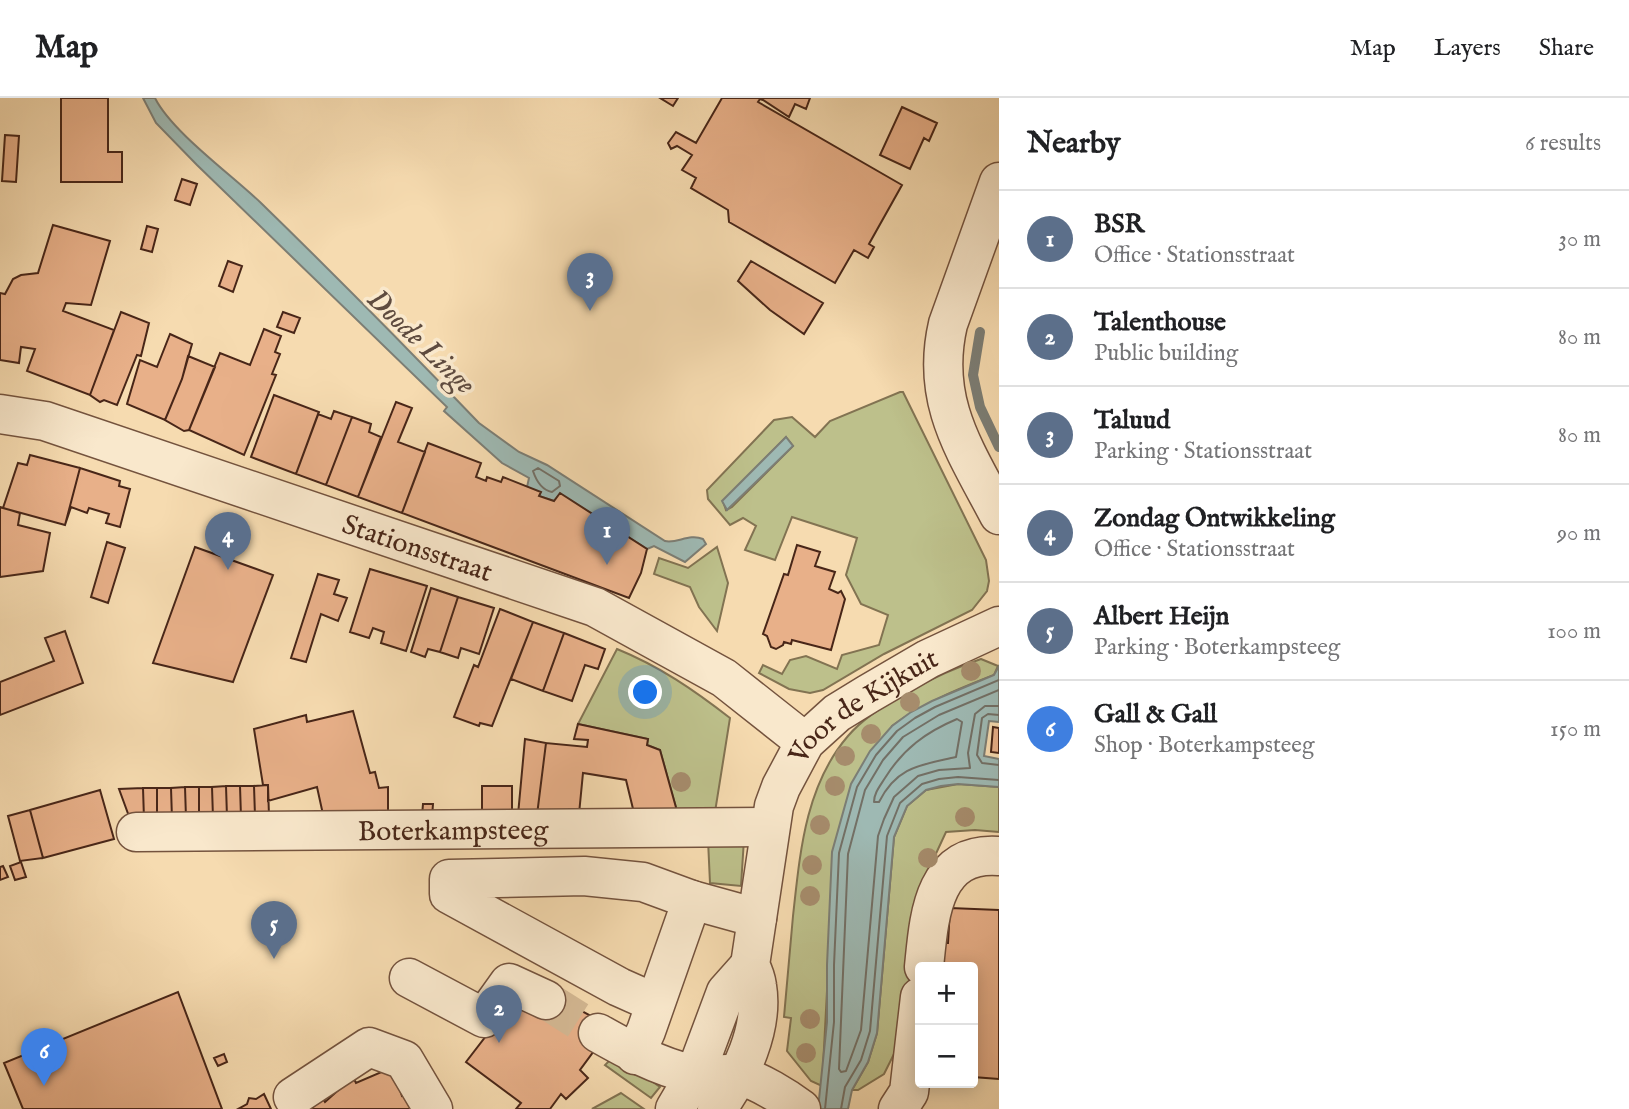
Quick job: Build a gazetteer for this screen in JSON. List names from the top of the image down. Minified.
{"streets":{"street":["Stationsstraat","Voor de Kijkuit","Boterkampsteeg"]},"crossings":[["Stationsstraat","Voor de Kijkuit"],["Voor de Kijkuit","Boterkampsteeg"]],"water":["Doode Linge"],"page":{"header":"Map","nav":["Map","Layers","Share"],"heading":["Nearby","6 results"],"list":[{"mark":"1","name":"BSR","note":"Office · Stationsstraat","value":"30 m"},{"mark":"2","name":"Talenthouse","note":"Public building","value":"80 m"},{"mark":"3","name":"Taluud","note":"Parking · Stationsstraat","value":"80 m"},{"mark":"4","name":"Zondag Ontwikkeling","note":"Office · Stationsstraat","value":"90 m"},{"mark":"5","name":"Albert Heijn","note":"Parking · Boterkampsteeg","value":"100 m"},{"mark":"6","name":"Gall & Gall","note":"Shop · Boterkampsteeg","value":"150 m"}],"pins":["3","1","4","5","2","6"],"map_buttons":["+","−"]}}
